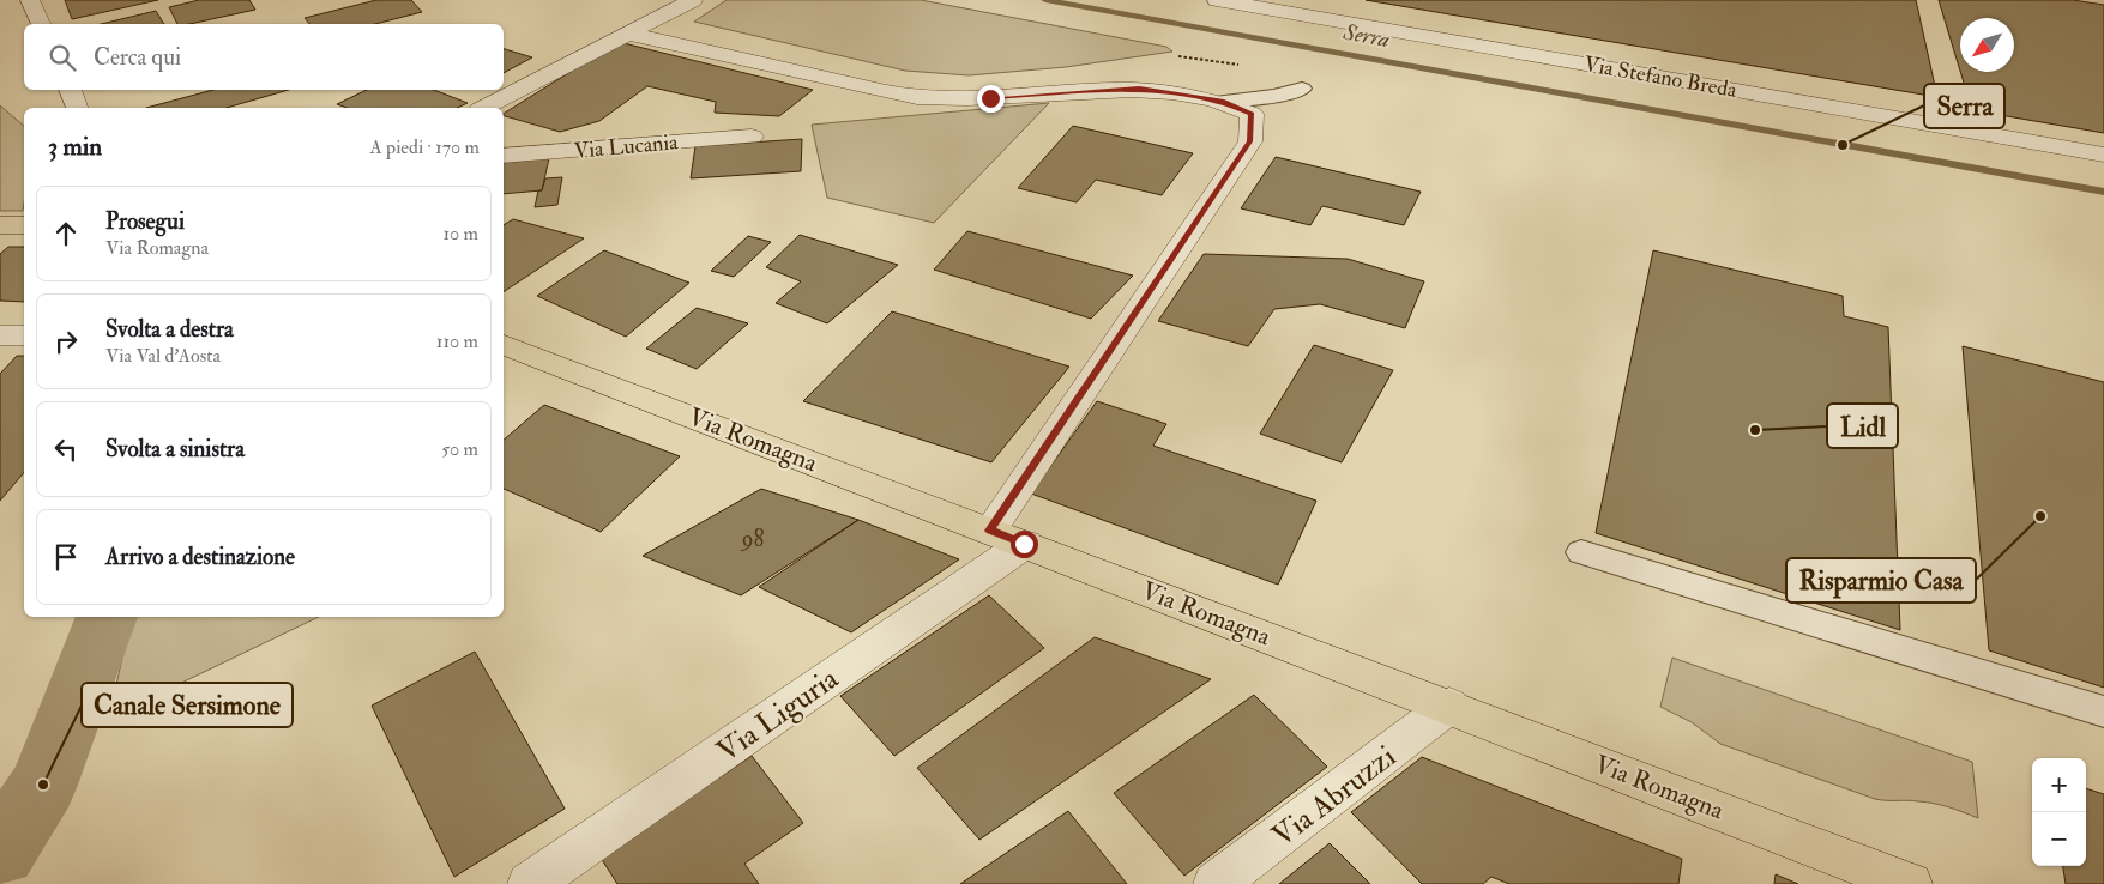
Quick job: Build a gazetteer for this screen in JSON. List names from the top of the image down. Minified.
{"streets":{"main road":["Via Romagna"],"street":["Via Stefano Breda","Via Lucania","Via Liguria","Via Abruzzi"]},"crossings":[["Via Romagna","Via Liguria"],["Via Romagna","Via Abruzzi"]],"water":["Serra"],"places":["Serra","Lidl","Risparmio Casa","Canale Sersimone"],"house_numbers":["98"],"north":"bottom left","page":{"search":"Cerca qui","heading":["3 min","A piedi · 170 m"],"list":[["Prosegui","Via Romagna","10 m"],["Svolta a destra","Via Val d'Aosta","110 m"],["Svolta a sinistra","50 m"],"Arrivo a destinazione"],"map_buttons":["+","−"]}}
